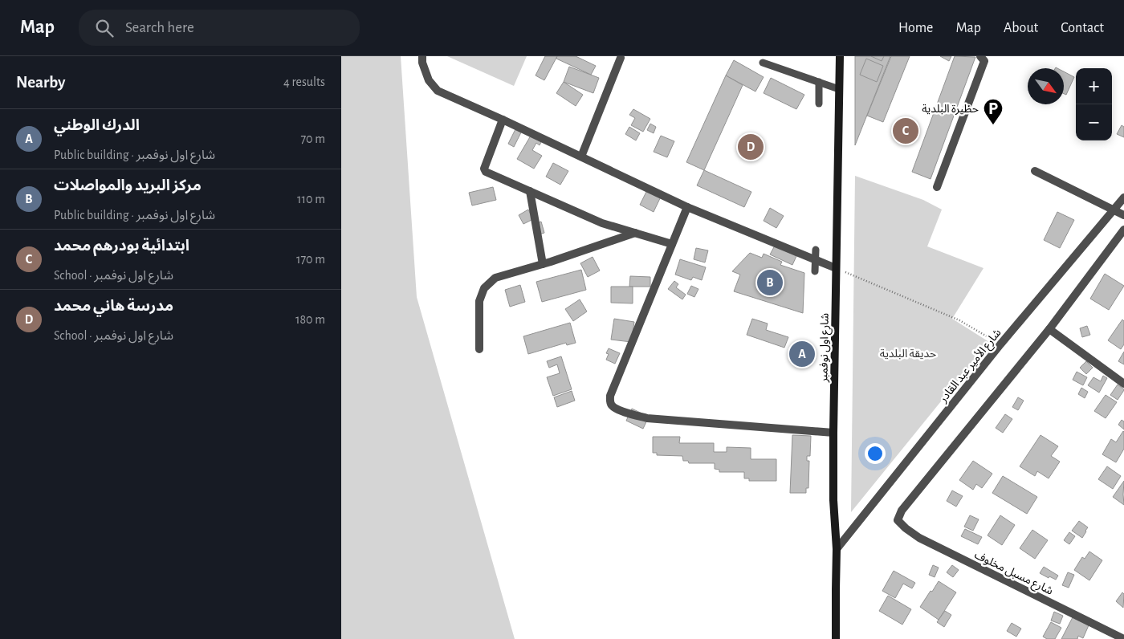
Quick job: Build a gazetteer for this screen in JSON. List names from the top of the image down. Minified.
{"streets":{"main road":["شارع اول نوفمبر"],"street":["شارع الأمير عبد القادر","شارع مسبل مخلوف"]},"crossings":[["شارع اول نوفمبر","شارع الأمير عبد القادر"]],"parks":["حديقة البلدية"],"places":{"parking":["حظيرة البلدية"]},"north":"bottom right","page":{"header":"Map","search":"Search here","nav":["Home","Map","About","Contact"],"heading":["Nearby","4 results"],"map_buttons":["+","−"],"list":[{"mark":"A","name":"الدرك الوطني","note":"Public building · شارع اول نوفمبر","value":"70 m"},{"mark":"B","name":"مركز البريد والمواصلات","note":"Public building · شارع اول نوفمبر","value":"110 m"},{"mark":"C","name":"ابتدائية بودرهم محمد","note":"School · شارع اول نوفمبر","value":"170 m"},{"mark":"D","name":"مدرسة هاني محمد","note":"School · شارع اول نوفمبر","value":"180 m"}],"pins":["C","D","B","A"]}}
